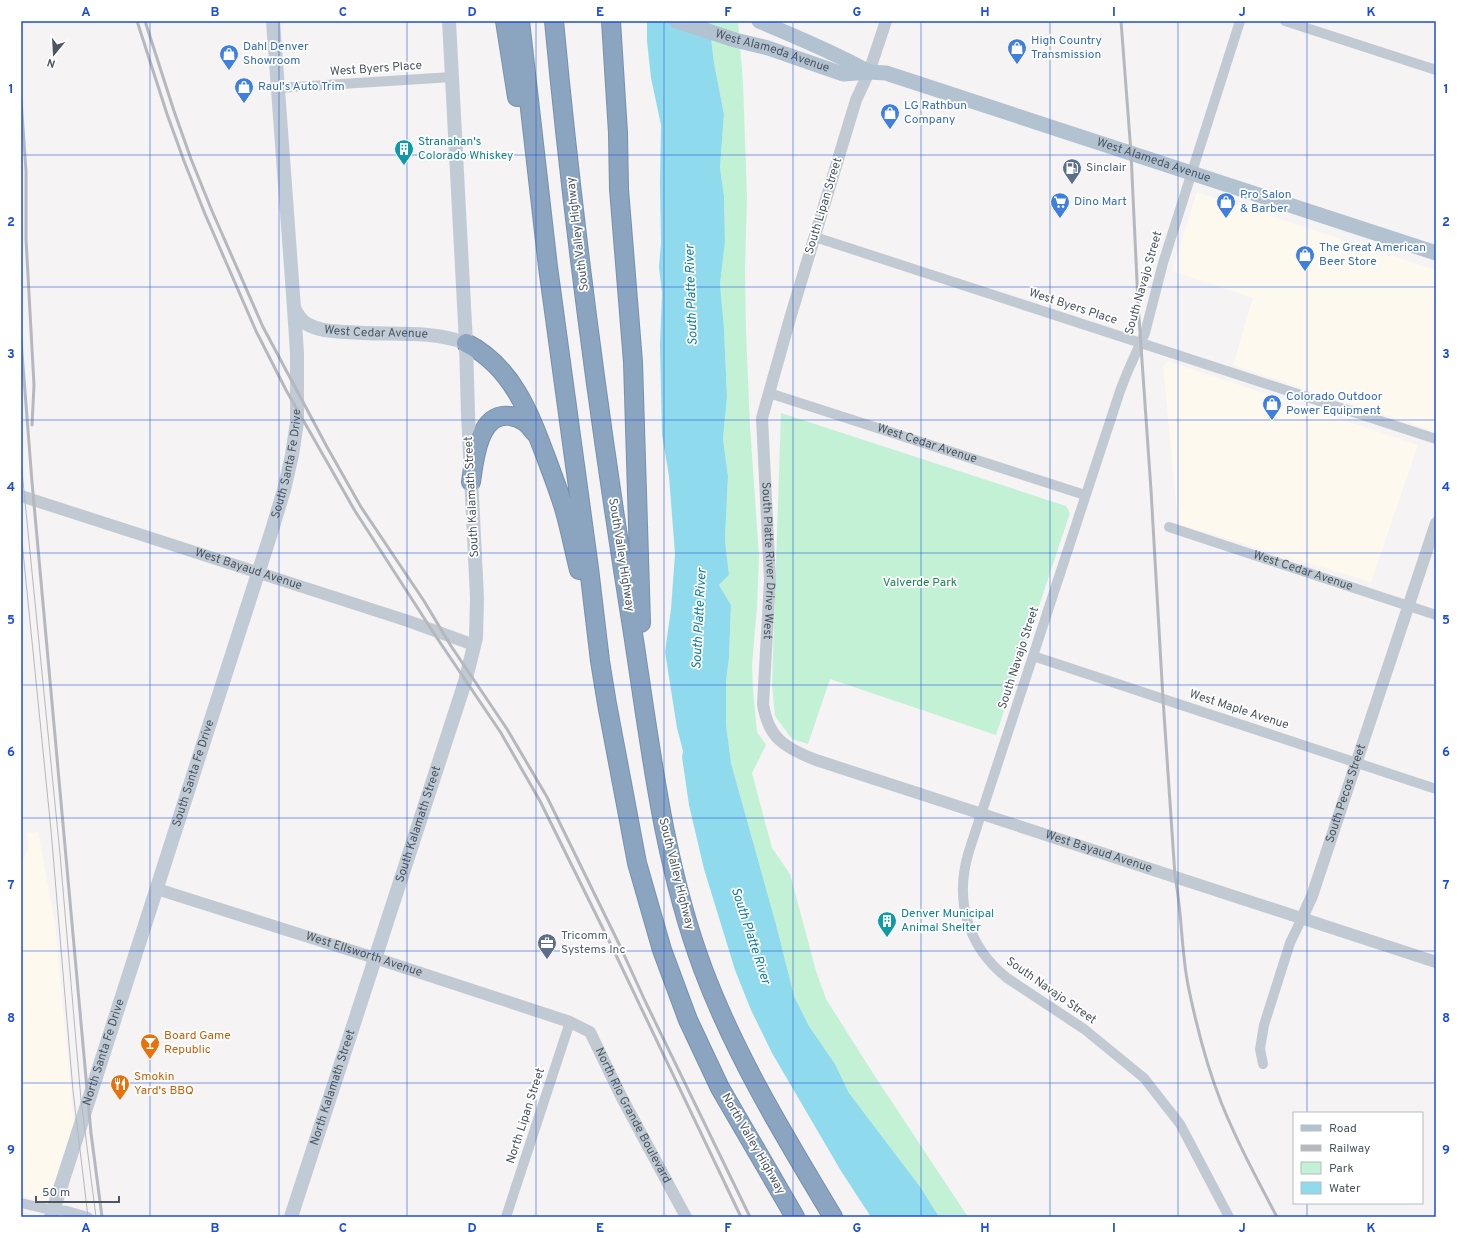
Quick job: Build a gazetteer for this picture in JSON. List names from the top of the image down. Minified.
{"streets":{"highway":["South Valley Highway","North Valley Highway"],"main road":["West Alameda Avenue","West Cedar Avenue","South Santa Fe Drive","South Kalamath Street","North Santa Fe Drive","North Kalamath Street"],"street":["West Byers Place","South Lipan Street","South Navajo Street","South Platte River Drive West","West Bayaud Avenue","West Maple Avenue","South Pecos Street","West Ellsworth Avenue","North Rio Grande Boulevard","North Lipan Street"]},"crossings":[["West Alameda Avenue","South Lipan Street"],["West Alameda Avenue","South Navajo Street"],["West Byers Place","South Lipan Street"],["West Byers Place","South Navajo Street"],["West Byers Place","South Santa Fe Drive"],["West Byers Place","South Kalamath Street"],["South Lipan Street","West Cedar Avenue"],["South Lipan Street","South Platte River Drive West"],["South Navajo Street","West Cedar Avenue"],["South Navajo Street","West Bayaud Avenue"],["South Navajo Street","West Maple Avenue"],["West Cedar Avenue","South Santa Fe Drive"],["West Cedar Avenue","South Kalamath Street"],["West Cedar Avenue","South Platte River Drive West"],["West Cedar Avenue","South Pecos Street"],["South Santa Fe Drive","West Bayaud Avenue"],["South Santa Fe Drive","West Ellsworth Avenue"],["South Santa Fe Drive","North Santa Fe Drive"],["South Kalamath Street","West Bayaud Avenue"],["South Kalamath Street","West Ellsworth Avenue"],["South Kalamath Street","North Kalamath Street"],["South Platte River Drive West","West Bayaud Avenue"],["West Bayaud Avenue","South Pecos Street"],["West Maple Avenue","South Pecos Street"],["West Ellsworth Avenue","North Santa Fe Drive"],["West Ellsworth Avenue","North Kalamath Street"],["West Ellsworth Avenue","North Rio Grande Boulevard"],["West Ellsworth Avenue","North Lipan Street"],["North Rio Grande Boulevard","North Lipan Street"]],"water":["South Platte River"],"parks":["Valverde Park"],"places":{"shop":["High Country Transmission","Dahl Denver Showroom","Raul's Auto Trim","LG Rathbun Company","Pro Salon & Barber","The Great American Beer Store","Colorado Outdoor Power Equipment"],"building":["Stranahan's Colorado Whiskey","Denver Municipal Animal Shelter"],"fuel station":["Sinclair"],"supermarket":["Dino Mart"],"office":["Tricomm Systems Inc"],"bar":["Board Game Republic"],"restaurant":["Smokin Yard's BBQ"]},"legend":["Road","Railway","Park","Water"],"scale_bar":"50 m","north":"bottom","grid":{"columns":["A","B","C","D","E","F","G","H","I","J","K"],"rows":["1","2","3","4","5","6","7","8","9"]}}
